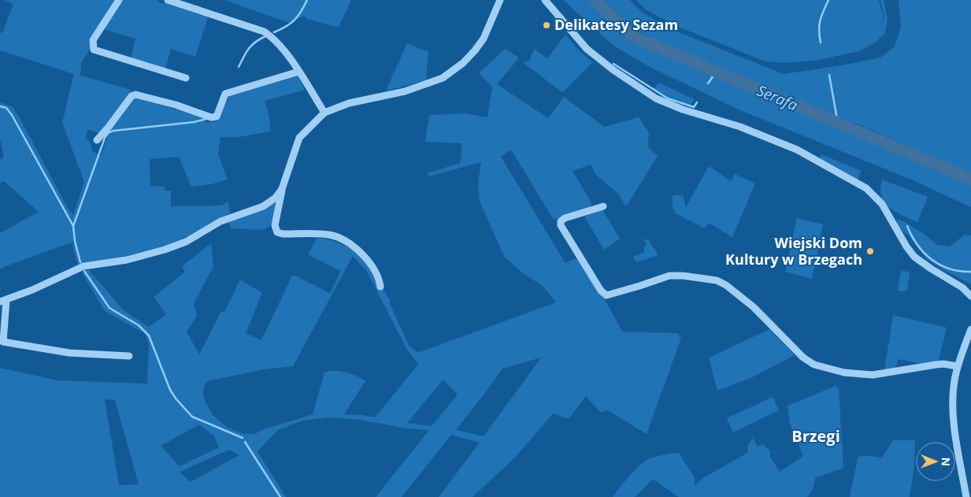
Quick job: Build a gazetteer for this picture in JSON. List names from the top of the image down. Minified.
{"districts":["Brzegi"],"water":["Serafa"],"places":["Delikatesy Sezam","Wiejski Dom Kultury w Brzegach"],"north":"right"}
